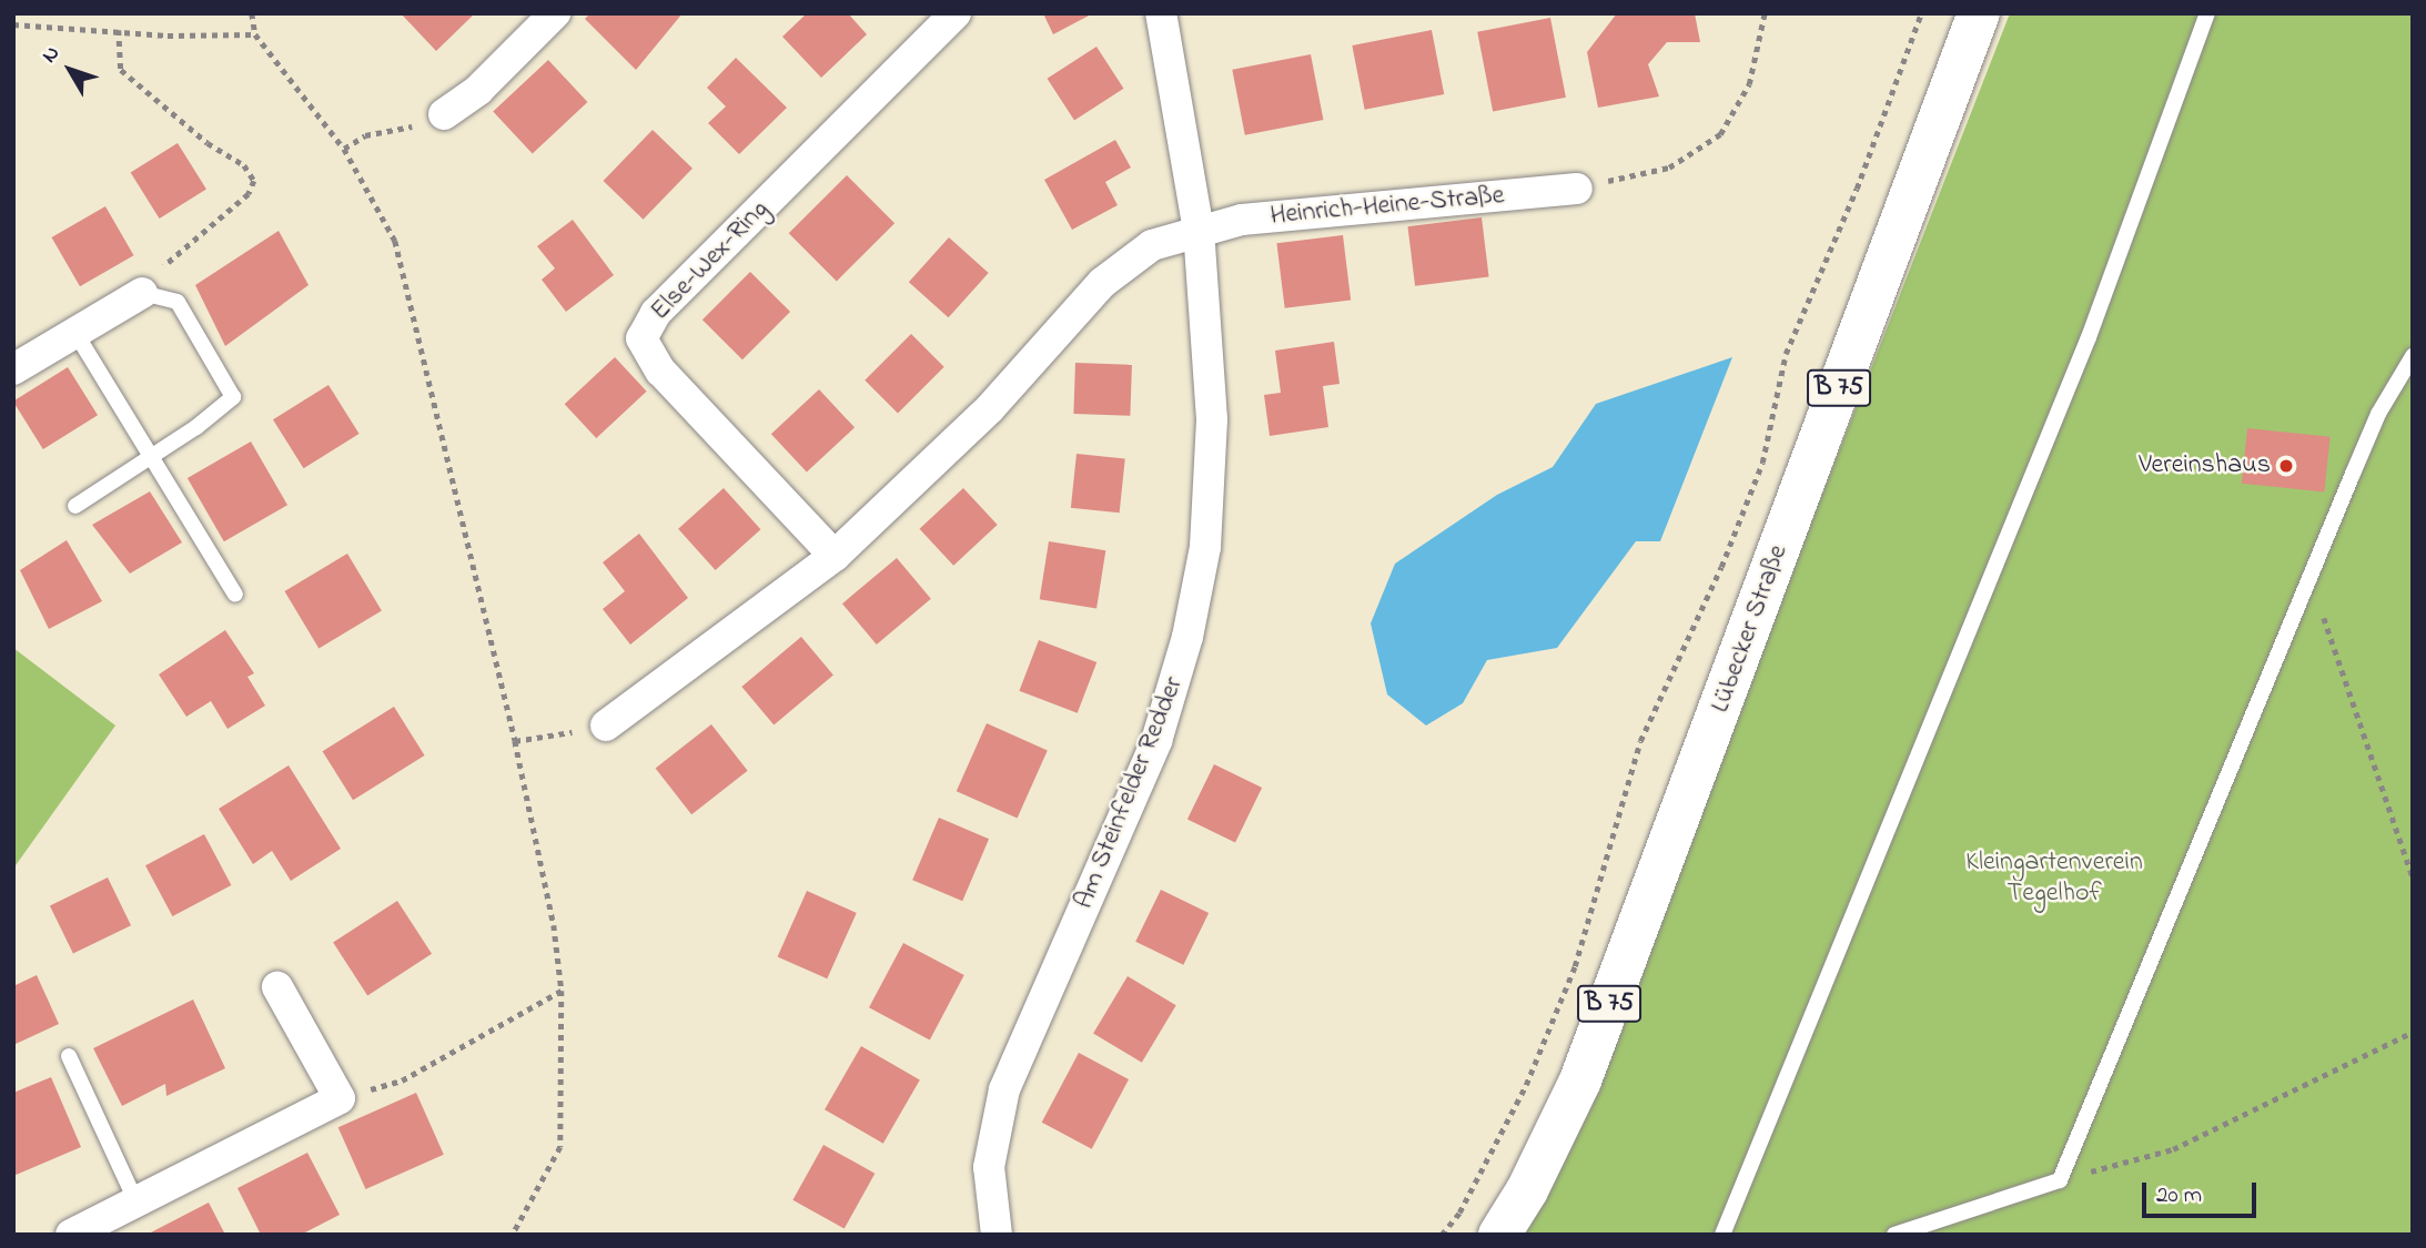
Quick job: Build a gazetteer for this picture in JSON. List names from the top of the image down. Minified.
{"streets":{"main road":["B 75","Lübecker Straße"],"street":["Heinrich-Heine-Straße","Else-Wex-Ring","Am Steinfelder Redder"]},"crossings":[["Heinrich-Heine-Straße","Am Steinfelder Redder"]],"parks":["Kleingartenverein Tegelhof"],"places":["Vereinshaus"],"scale_bar":"20 m","north":"top left"}
